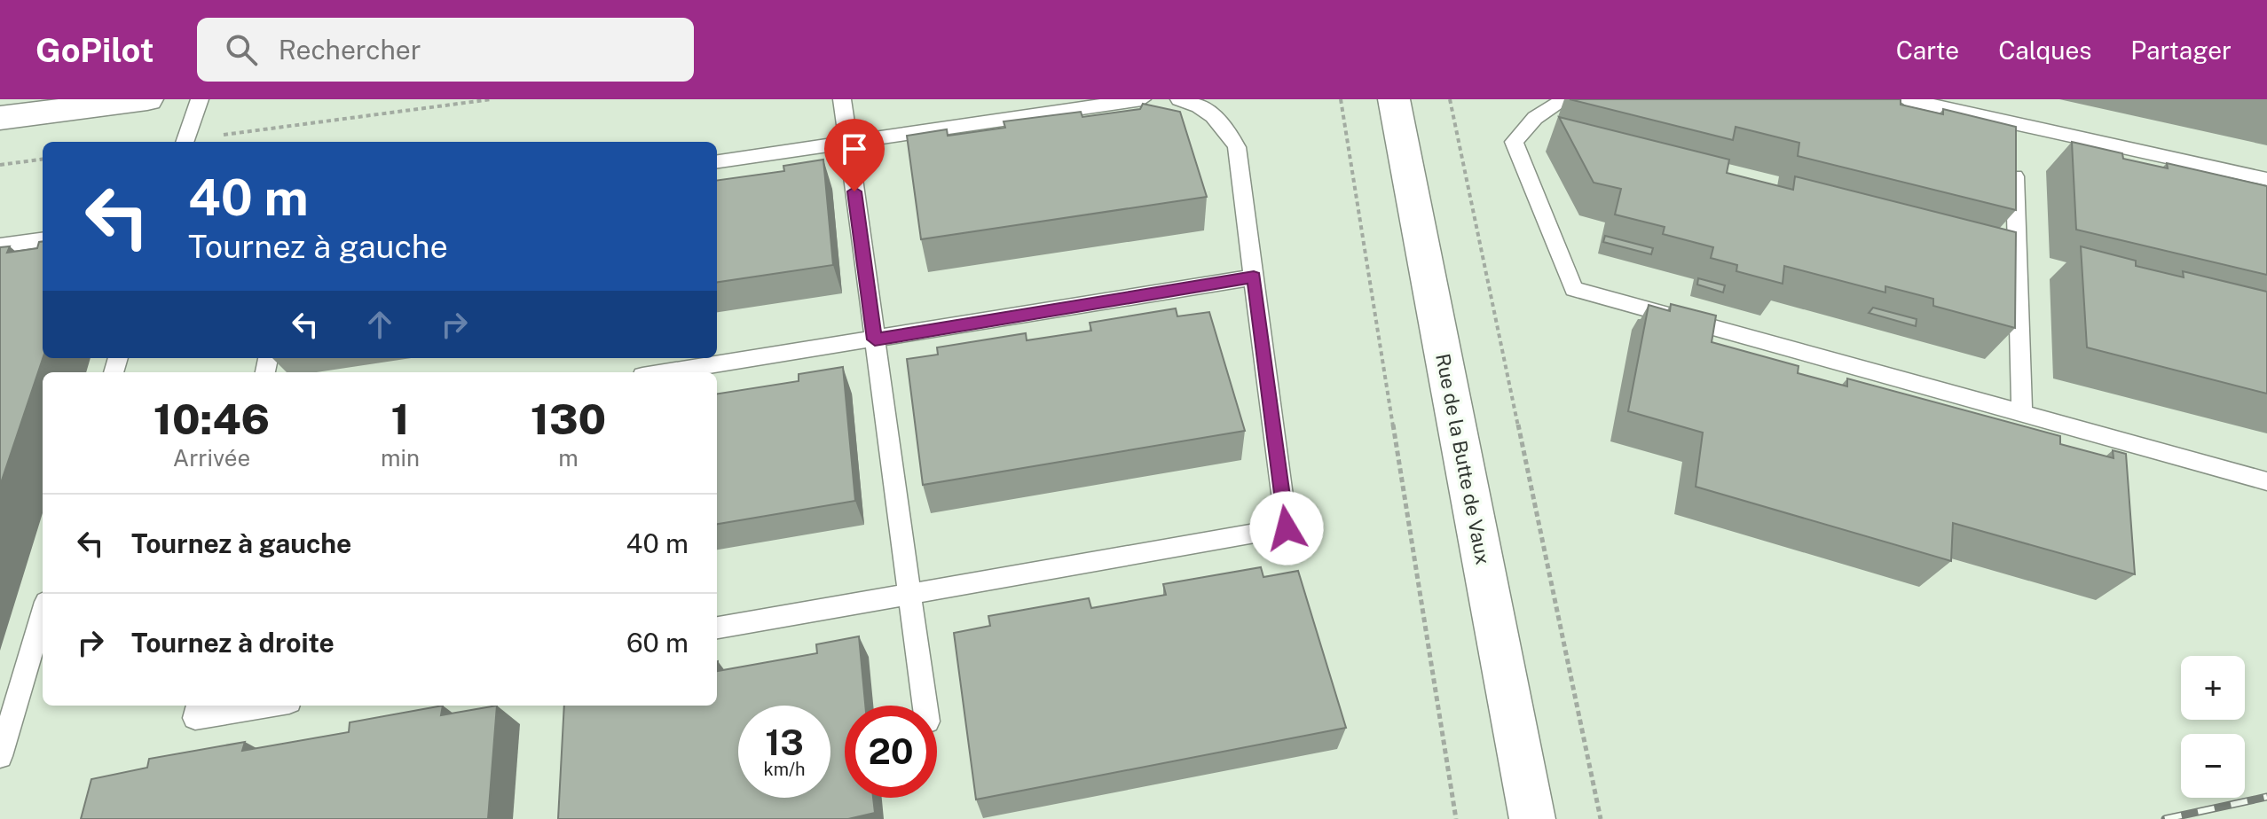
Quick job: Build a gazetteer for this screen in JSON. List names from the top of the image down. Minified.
{"streets":{"street":["Rue de la Butte de Vaux"]},"page":{"header":"GoPilot","search":"Rechercher","nav":["Carte","Calques","Partager"],"turn":["40 m","Tournez à gauche"],"eta":["10:46","Arrivée","1","min","130","m"],"list":[{"name":"Tournez à gauche","value":"40 m"},{"name":"Tournez à droite","value":"60 m"}],"map_buttons":["+","−"],"speed":"13 km/h","limit":"20"}}
